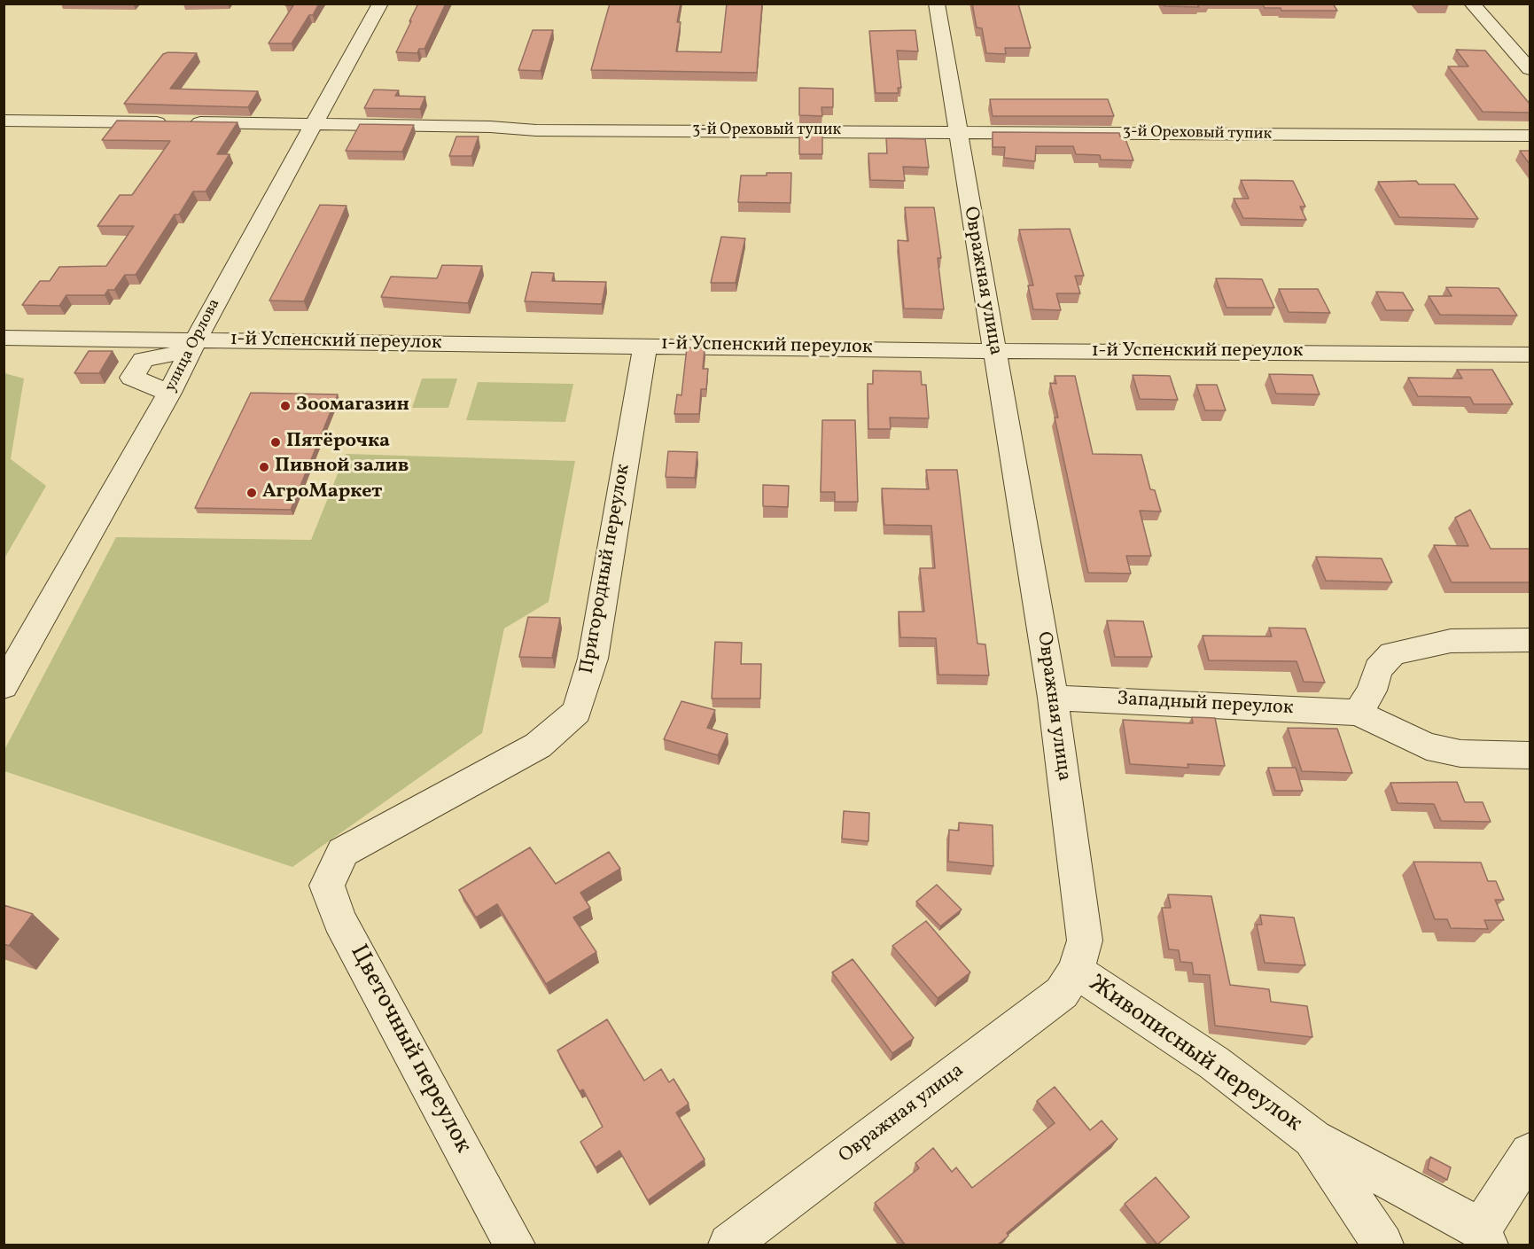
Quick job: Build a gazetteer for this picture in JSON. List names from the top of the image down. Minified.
{"streets":{"street":["3-й Ореховый тупик","Овражная улица","1-й Успенский переулок","улица Орлова","Пригородный переулок","Западный переулок","Цветочный переулок","Живописный переулок"]},"crossings":[["3-й Ореховый тупик","Овражная улица"],["3-й Ореховый тупик","улица Орлова"],["Овражная улица","1-й Успенский переулок"],["Овражная улица","Западный переулок"],["Овражная улица","Живописный переулок"],["1-й Успенский переулок","улица Орлова"],["1-й Успенский переулок","Пригородный переулок"],["Пригородный переулок","Цветочный переулок"]],"places":["Зоомагазин","Пятёрочка","Пивной залив","АгроМаркет"]}
